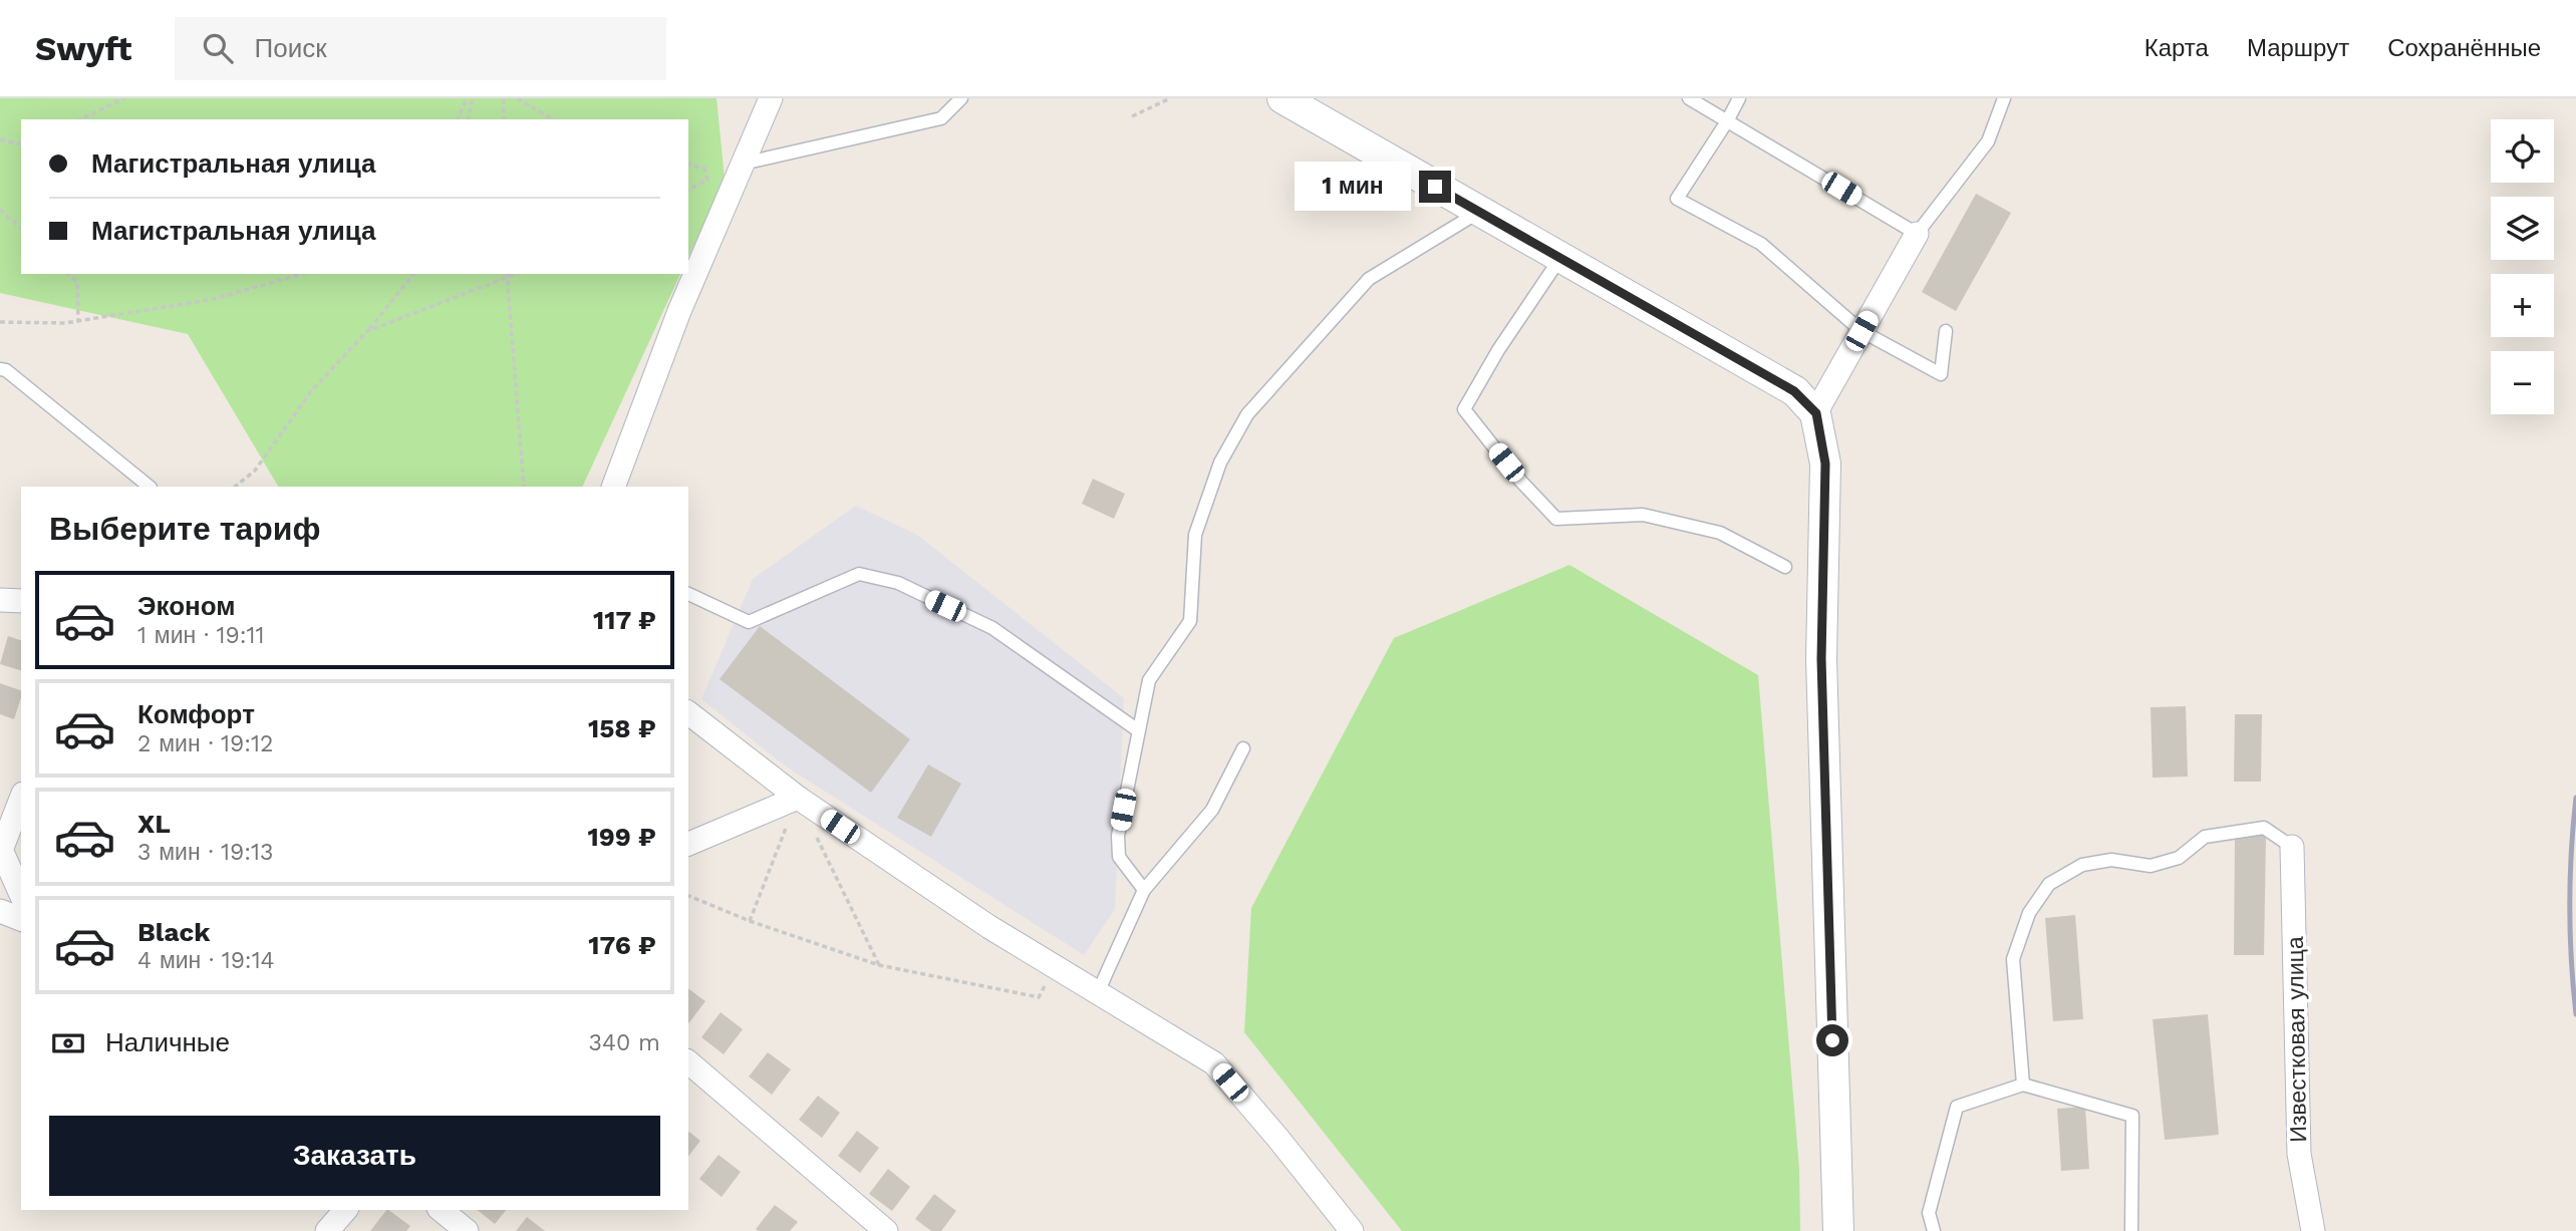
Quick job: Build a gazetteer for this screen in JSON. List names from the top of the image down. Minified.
{"streets":{"street":["Известковая улица"]},"page":{"header":"Swyft","search":"Поиск","nav":["Карта","Маршрут","Сохранённые"],"map_buttons":["+","−"],"banner":["Магистральная улица","Магистральная улица"],"bubble":"1 мин","heading":"Выберите тариф","list":[{"name":"Эконом","note":"1 мин · 19:11","value":"117 ₽"},{"name":"Комфорт","note":"2 мин · 19:12","value":"158 ₽"},{"name":"XL","note":"3 мин · 19:13","value":"199 ₽"},{"name":"Black","note":"4 мин · 19:14","value":"176 ₽"}],"pay":["Наличные","340 m"],"buttons":"Заказать"}}
